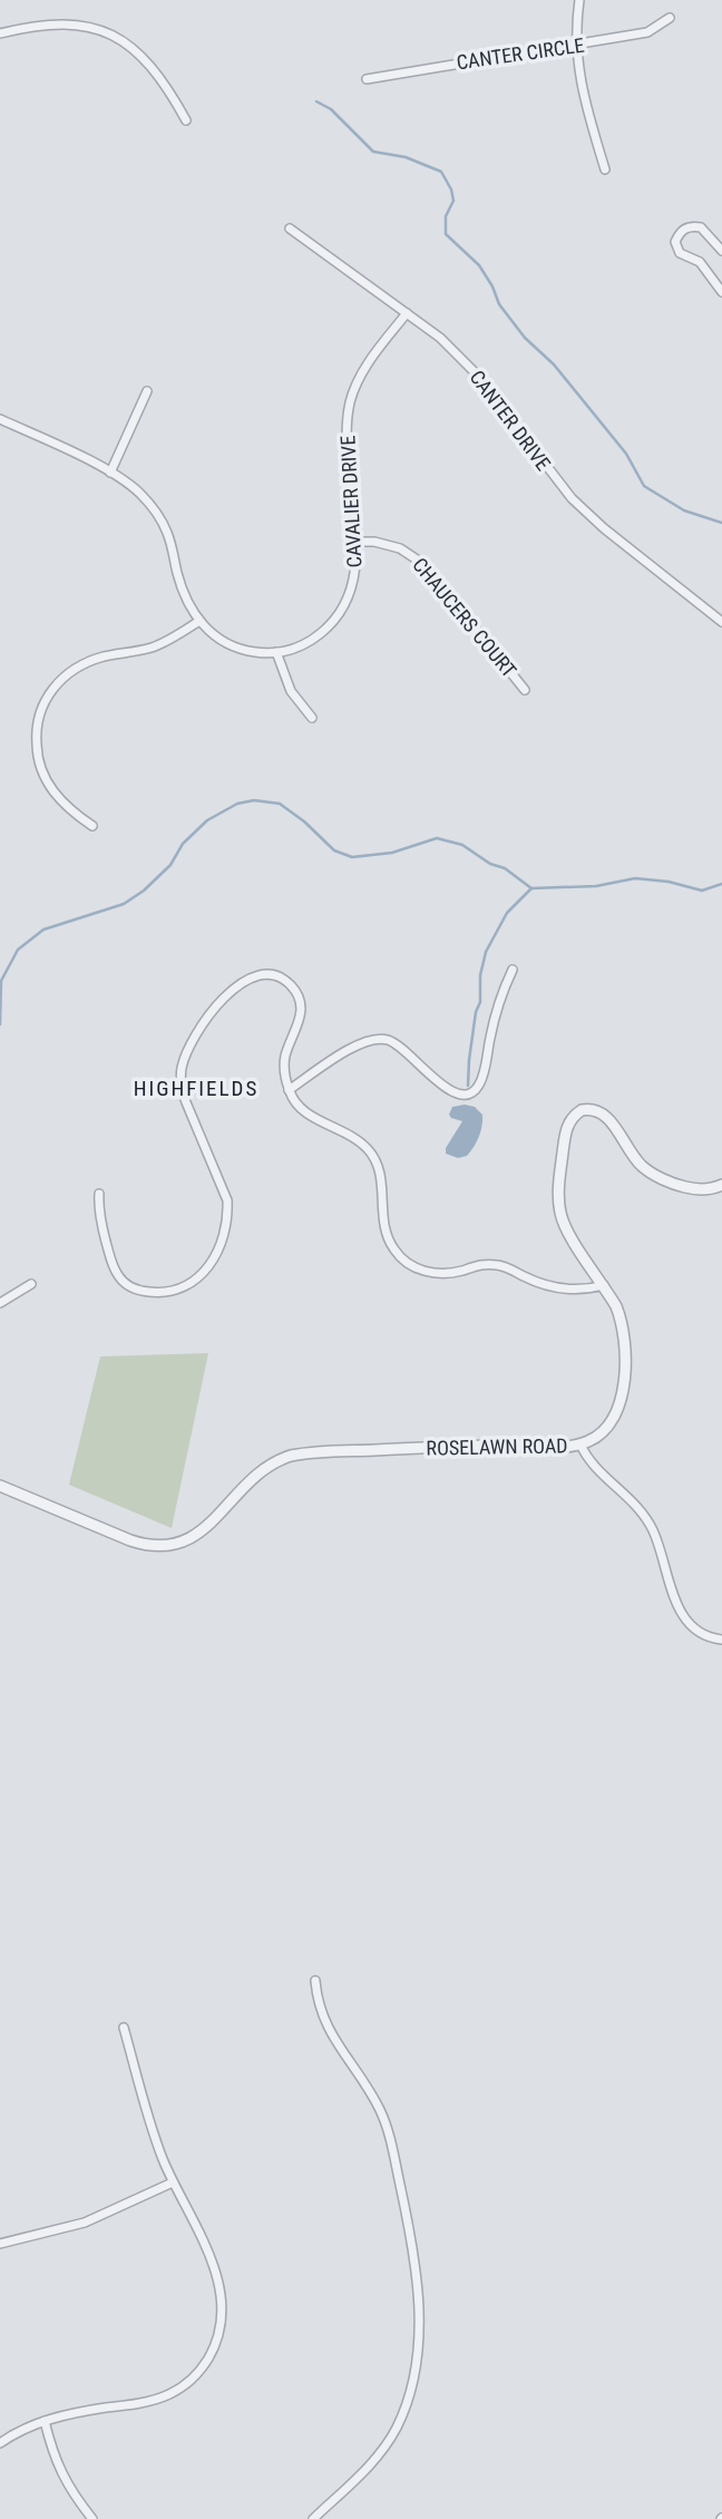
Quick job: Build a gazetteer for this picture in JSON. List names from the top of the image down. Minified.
{"streets":{"street":["CANTER CIRCLE","CANTER DRIVE","CAVALIER DRIVE","CHAUCERS COURT","ROSELAWN ROAD"]},"crossings":[["CANTER DRIVE","CAVALIER DRIVE"],["CAVALIER DRIVE","CHAUCERS COURT"]],"districts":["HIGHFIELDS"]}
